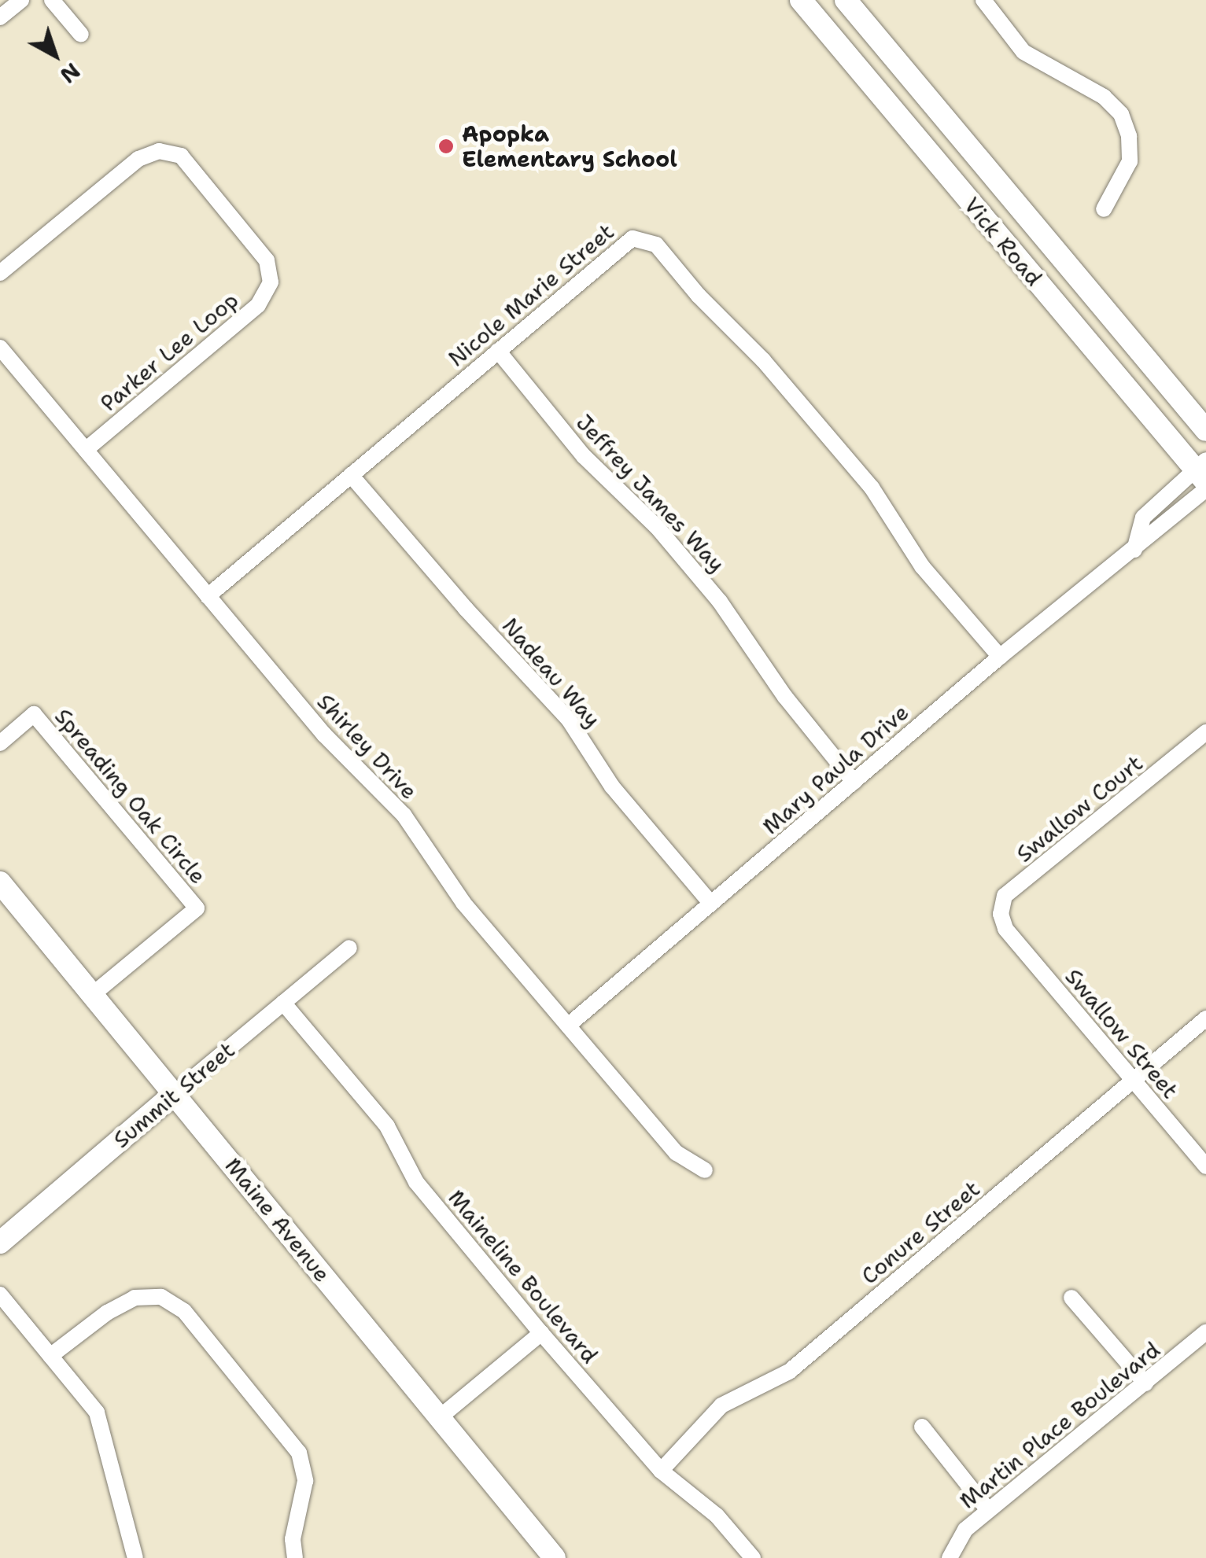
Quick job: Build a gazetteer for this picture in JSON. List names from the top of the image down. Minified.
{"streets":{"street":["Vick Road","Nicole Marie Street","Parker Lee Loop","Jeffrey James Way","Nadeau Way","Shirley Drive","Mary Paula Drive","Spreading Oak Circle","Swallow Court","Swallow Street","Summit Street","Maine Avenue","Conure Street","Maineline Boulevard","Martin Place Boulevard"]},"crossings":[["Nicole Marie Street","Jeffrey James Way"],["Nicole Marie Street","Nadeau Way"],["Nicole Marie Street","Shirley Drive"],["Nicole Marie Street","Mary Paula Drive"],["Parker Lee Loop","Shirley Drive"],["Jeffrey James Way","Mary Paula Drive"],["Nadeau Way","Mary Paula Drive"],["Shirley Drive","Mary Paula Drive"],["Spreading Oak Circle","Maine Avenue"],["Swallow Court","Swallow Street"],["Swallow Street","Conure Street"],["Summit Street","Maine Avenue"],["Summit Street","Maineline Boulevard"],["Conure Street","Maineline Boulevard"]],"places":["Apopka Elementary School"],"north":"bottom right"}
